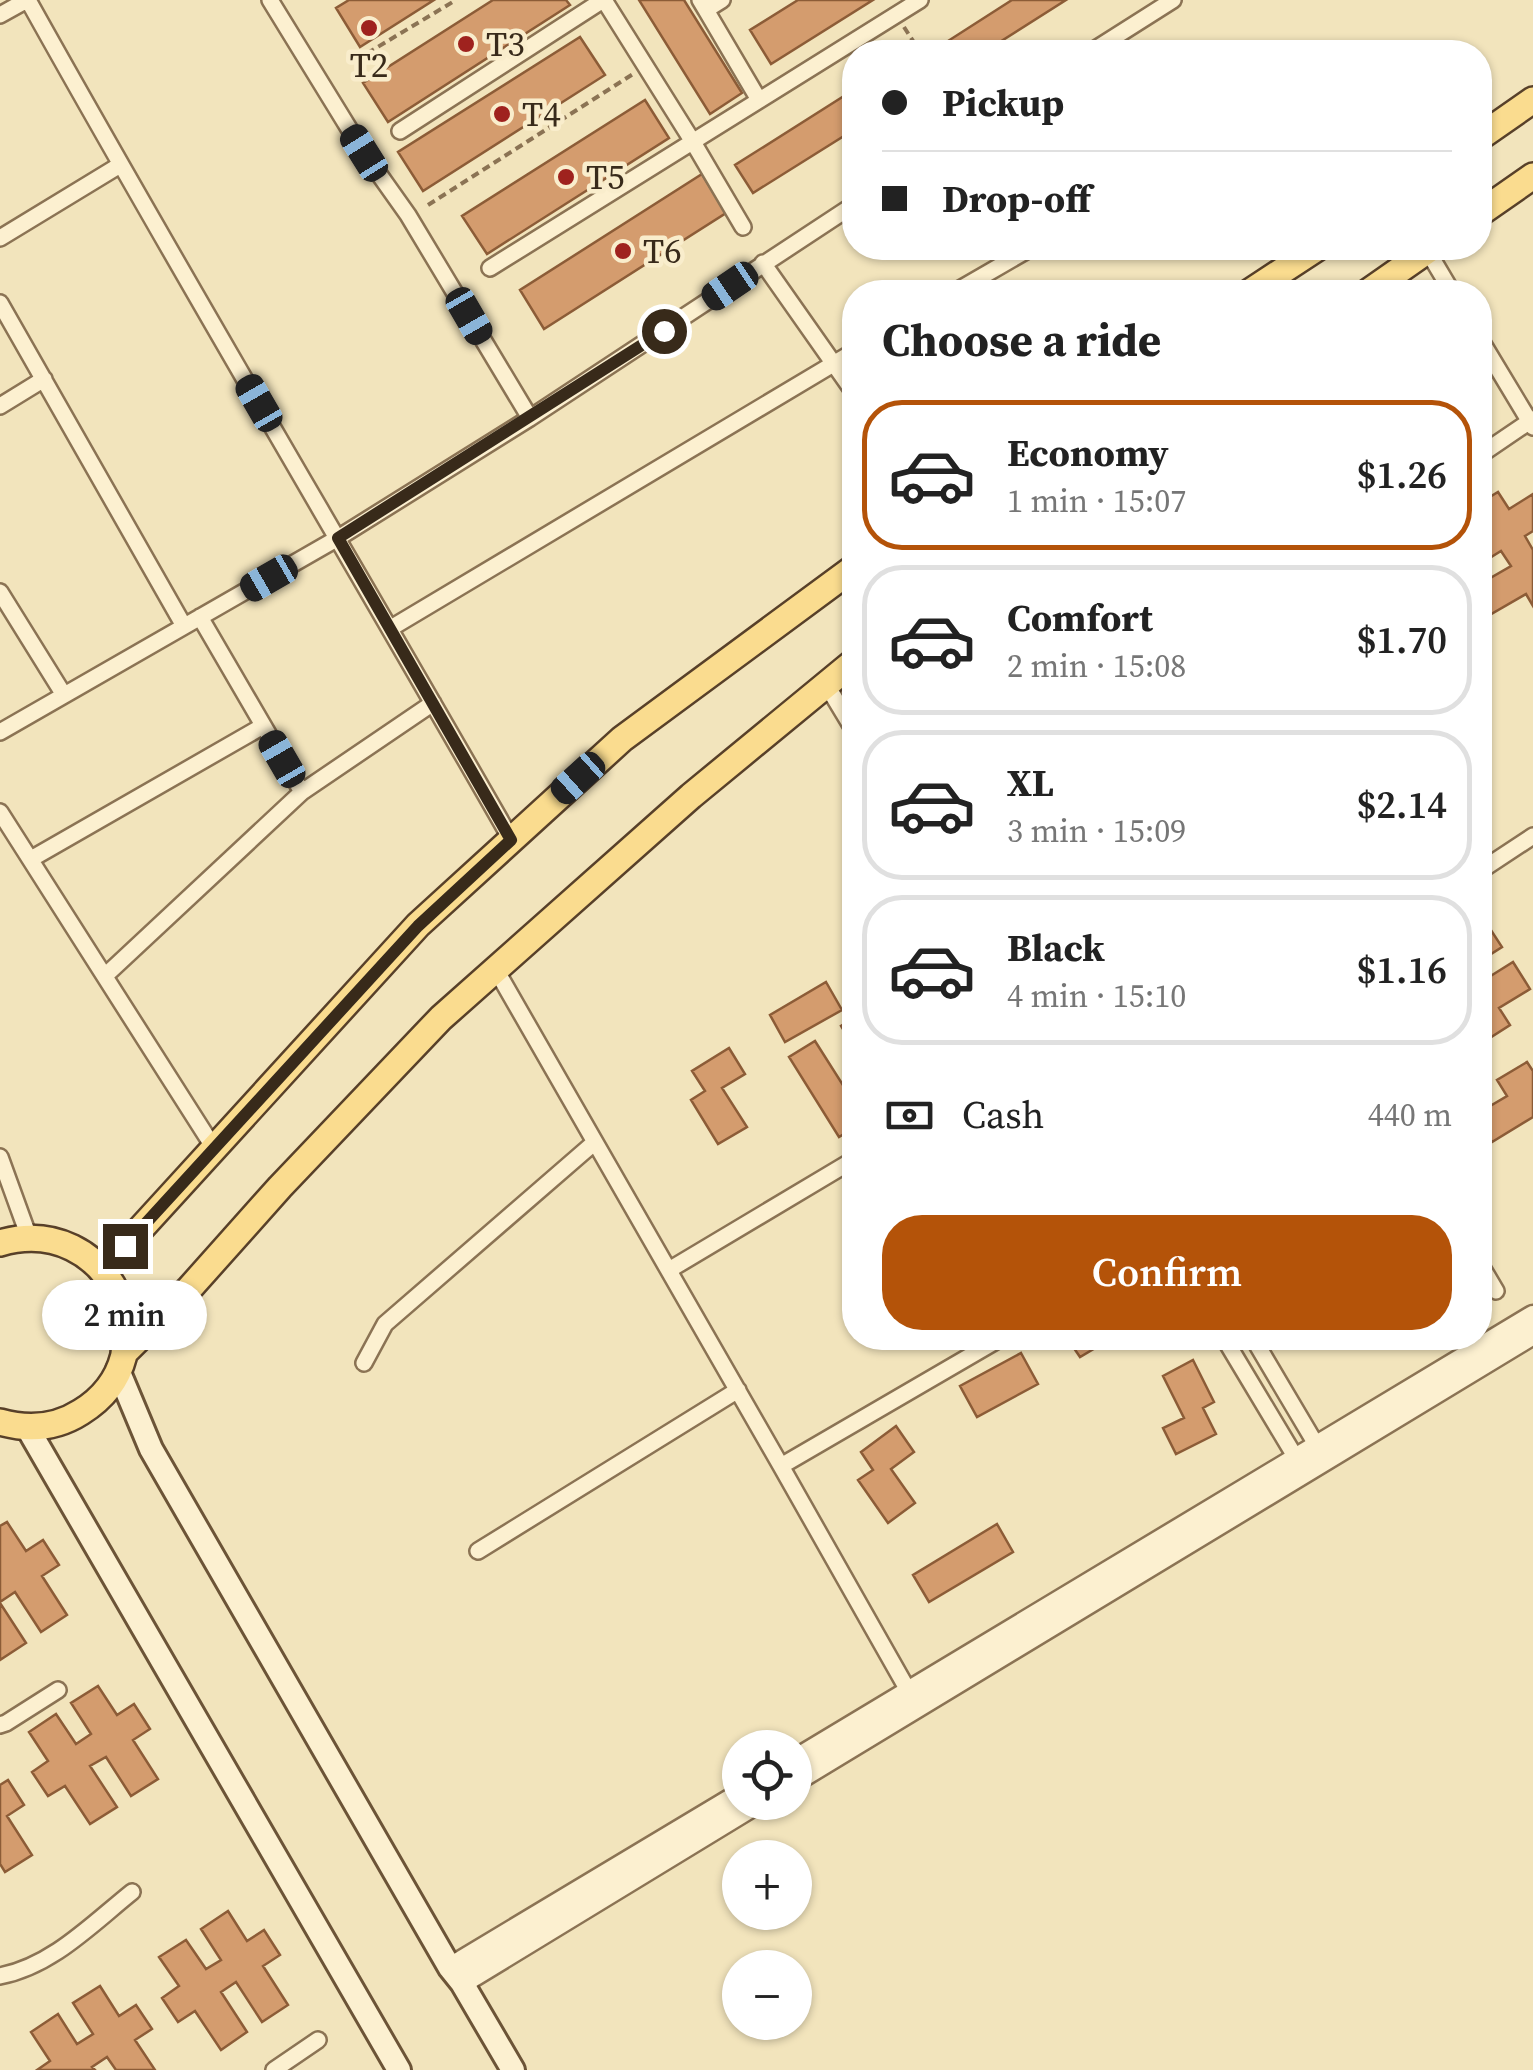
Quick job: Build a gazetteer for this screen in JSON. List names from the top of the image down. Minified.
{"places":["T2","T3","T4","T5","T6"],"page":{"banner":["Pickup","Drop-off"],"heading":"Choose a ride","list":[{"name":"Economy","note":"1 min · 15:07","value":"$1.26"},{"name":"Comfort","note":"2 min · 15:08","value":"$1.70"},{"name":"XL","note":"3 min · 15:09","value":"$2.14"},{"name":"Black","note":"4 min · 15:10","value":"$1.16"}],"pay":["Cash","440 m"],"buttons":"Confirm","bubble":"2 min","map_buttons":["+","−"]}}
